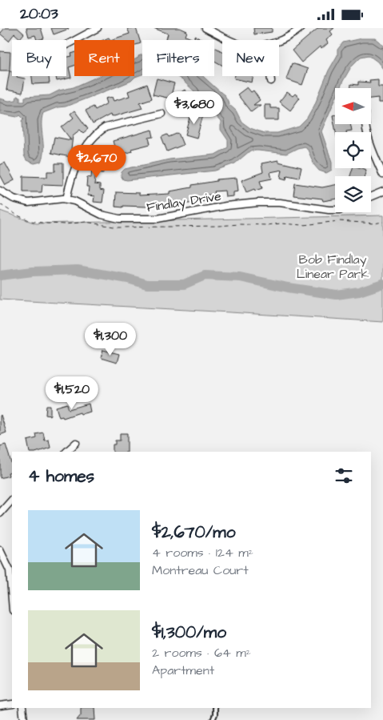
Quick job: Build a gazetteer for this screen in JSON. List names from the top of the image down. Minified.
{"streets":{"street":["Findlay Drive"]},"parks":["Bob Findlay Linear Park"],"north":"left","page":{"status":"20:03","chip":["Buy","Rent","Filters","New"],"price":["$3,680","$2,670","$1,300","$1,520"],"heading":"4 homes","list":[{"name":"$2,670/mo","note":"4 rooms · 124 m² · Montreau Court"},{"name":"$1,300/mo","note":"2 rooms · 64 m² · Apartment"}]}}
